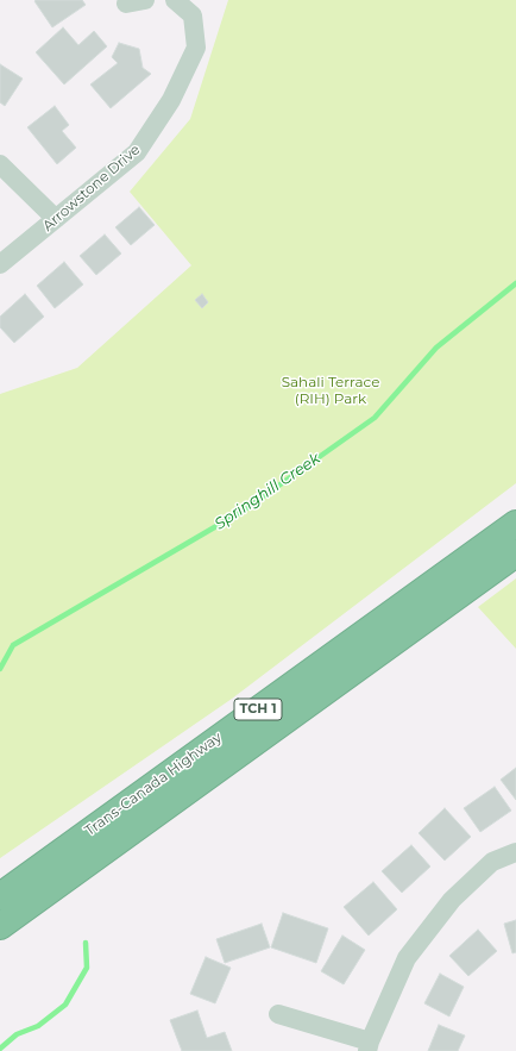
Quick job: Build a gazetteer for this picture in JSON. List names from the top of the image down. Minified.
{"streets":{"highway":["TCH 1","Trans-Canada Highway"],"street":["Arrowstone Drive"]},"water":["Springhill Creek"],"parks":["Sahali Terrace (RIH) Park"]}
